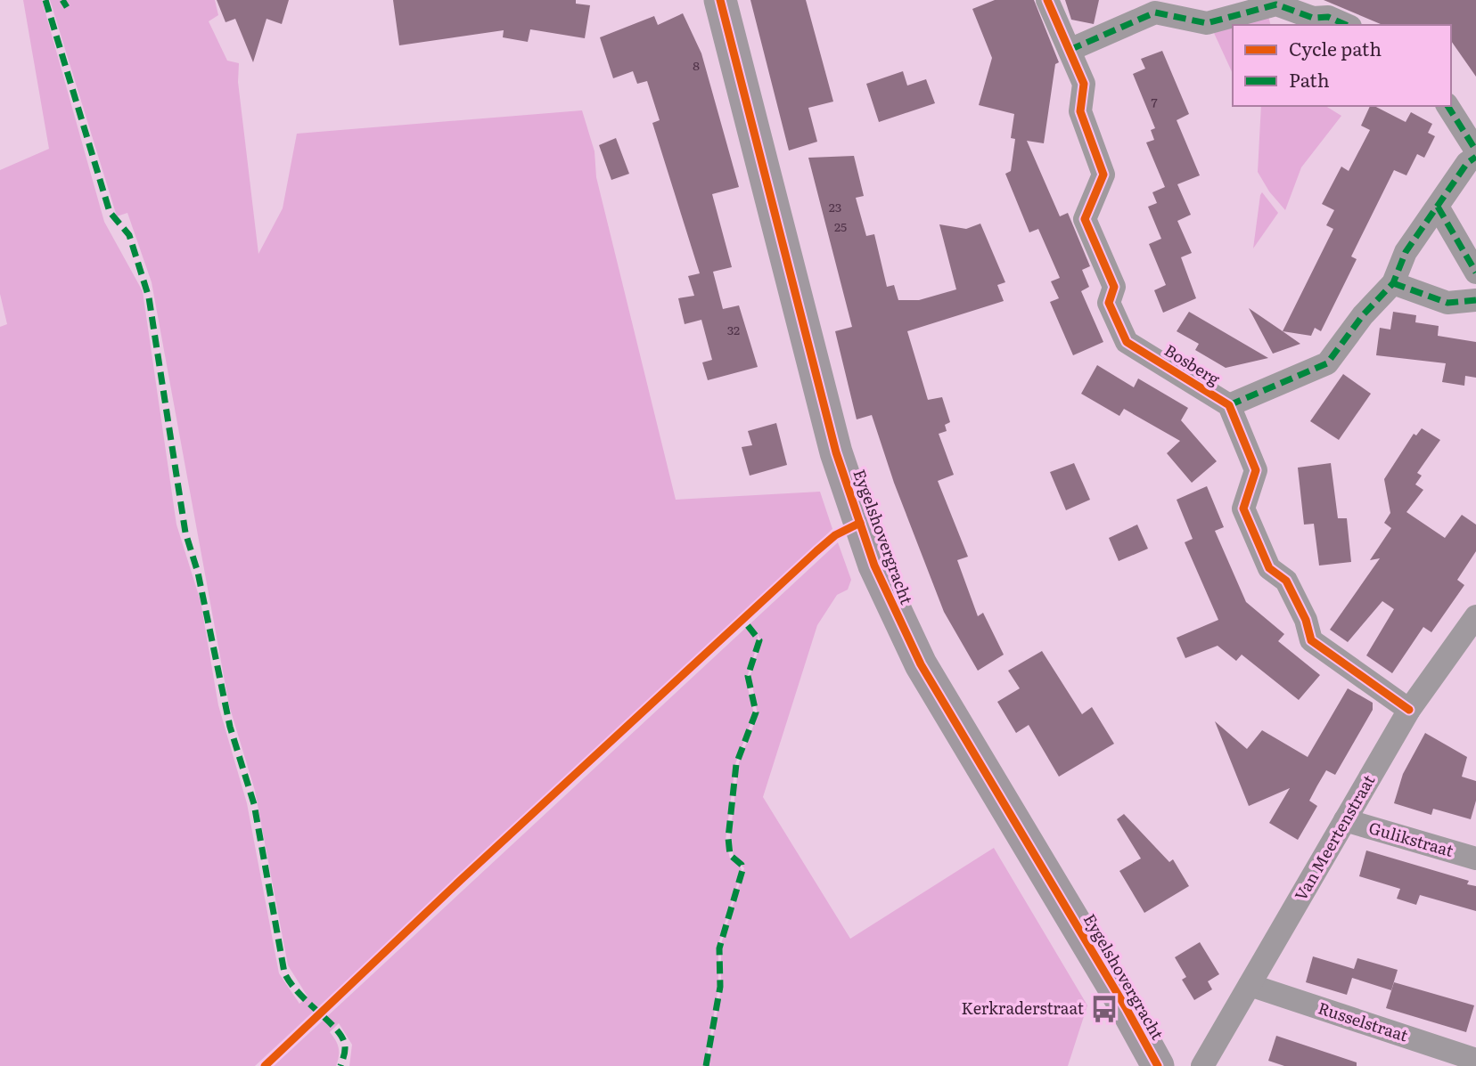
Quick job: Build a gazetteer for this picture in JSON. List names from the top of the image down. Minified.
{"streets":{"street":["Bosberg","Eygelshovergracht","Van Meertenstraat","Gulikstraat","Russelstraat"]},"crossings":[["Bosberg","Van Meertenstraat"],["Van Meertenstraat","Gulikstraat"],["Van Meertenstraat","Russelstraat"]],"places":{"bus stop":["Kerkraderstraat"]},"house_numbers":["8","7","23","25","32"],"legend":["Cycle path","Path"]}
